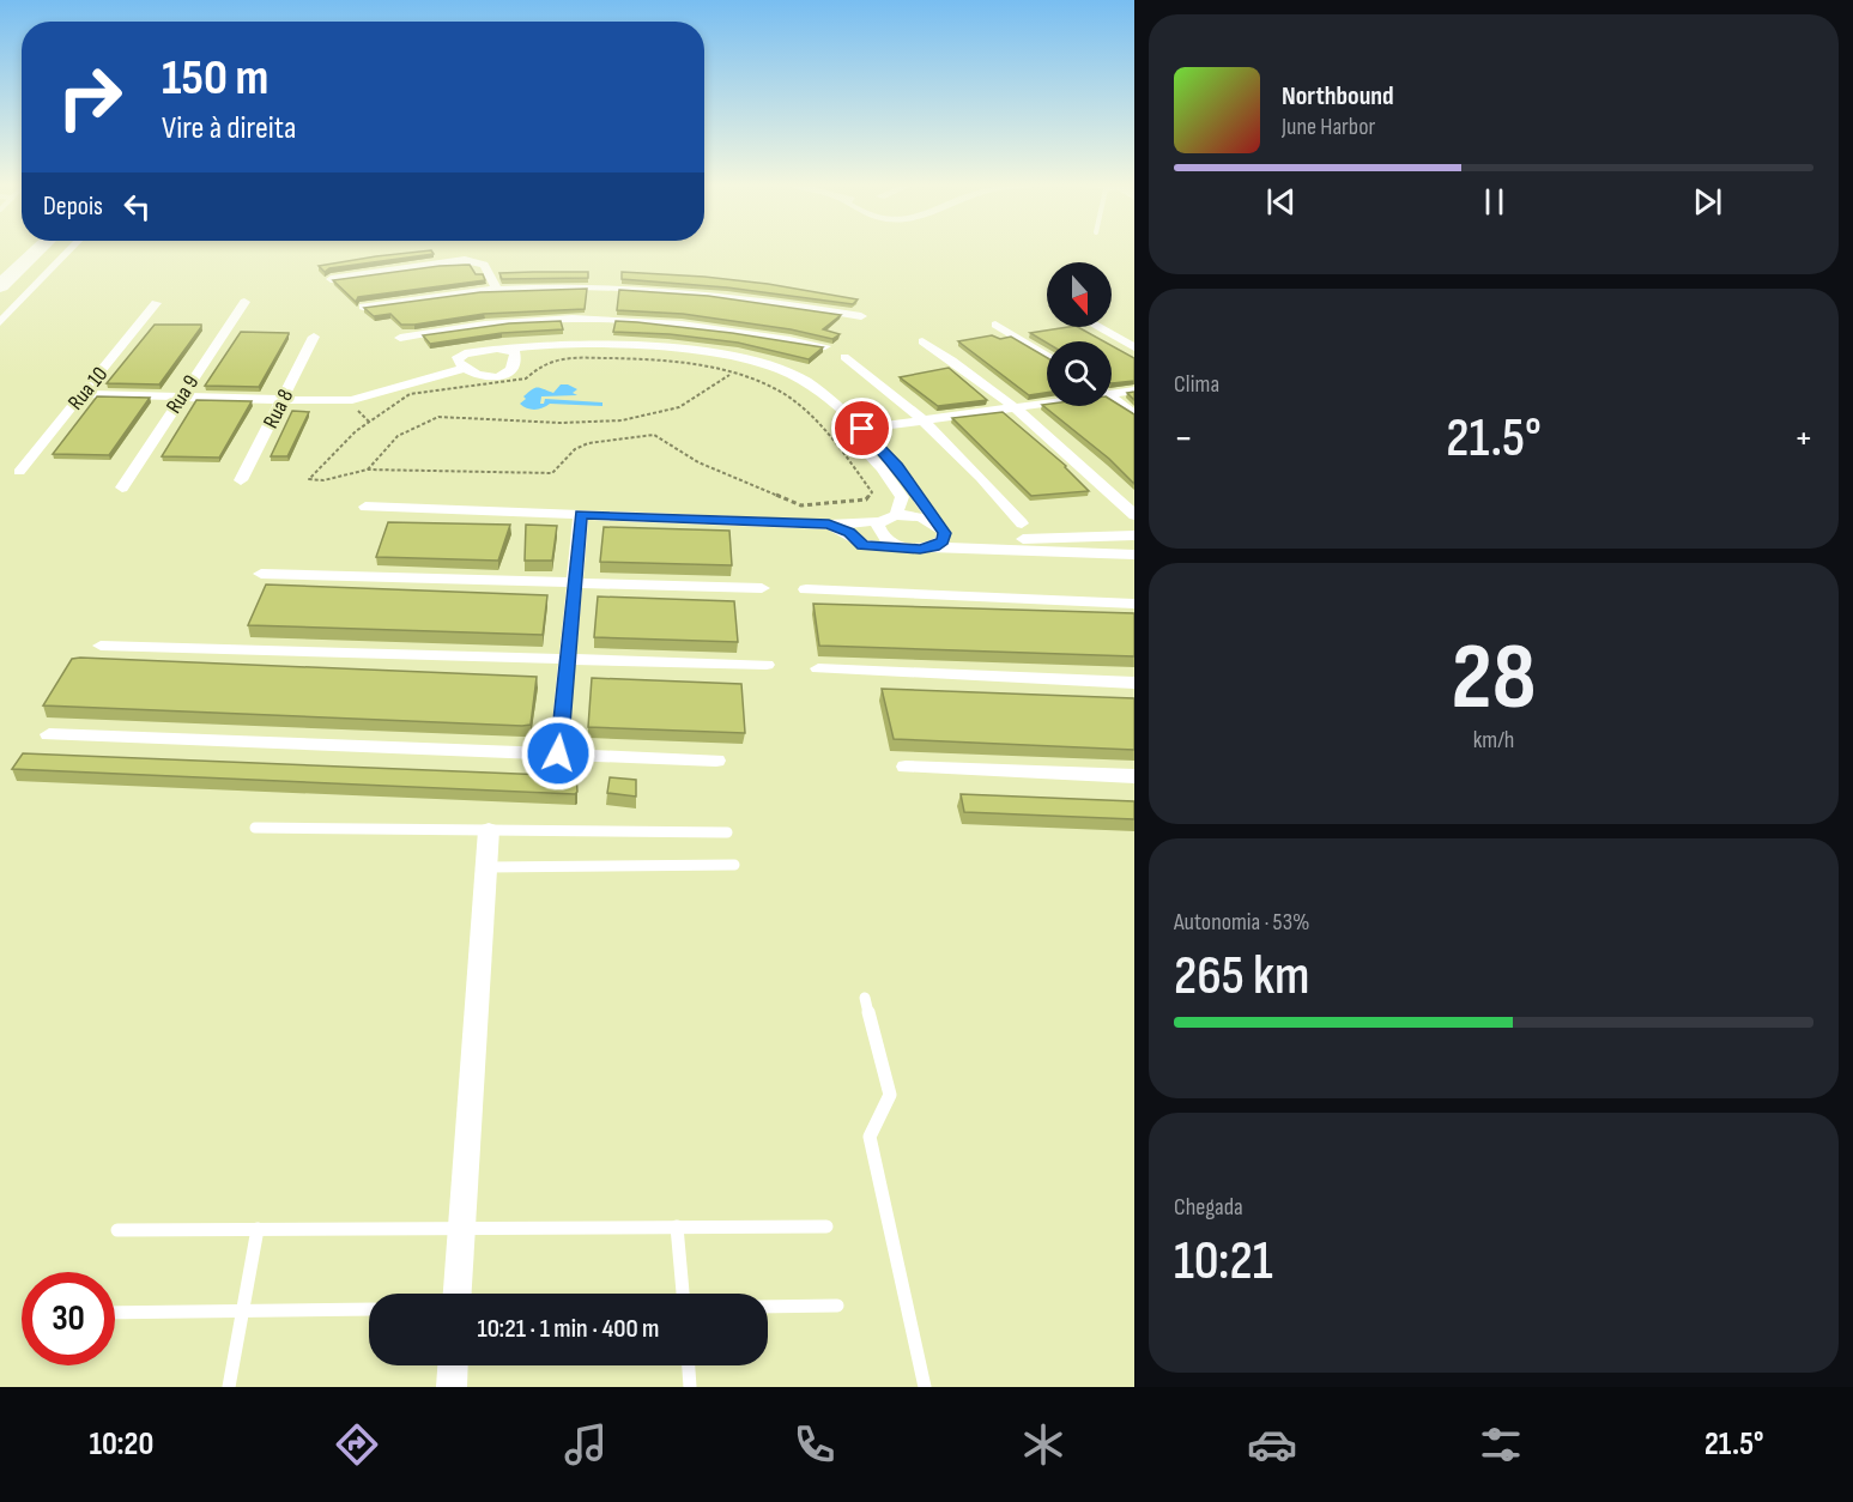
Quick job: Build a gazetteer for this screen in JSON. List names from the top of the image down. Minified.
{"streets":{"street":["Rua 10","Rua 9","Rua 8"]},"north":"bottom","page":{"turn":["150 m","Vire à direita"],"song":["Northbound","June Harbor"],"then":"Depois","tile":["Clima",["28","km/h"],["Autonomia · 53%","265 km"],["Chegada","10:21"]],"heat":["−","21.5°","+"],"limit":"30","trip":"10:21 · 1 min · 400 m","tabs":["10:20","21.5°"]}}
